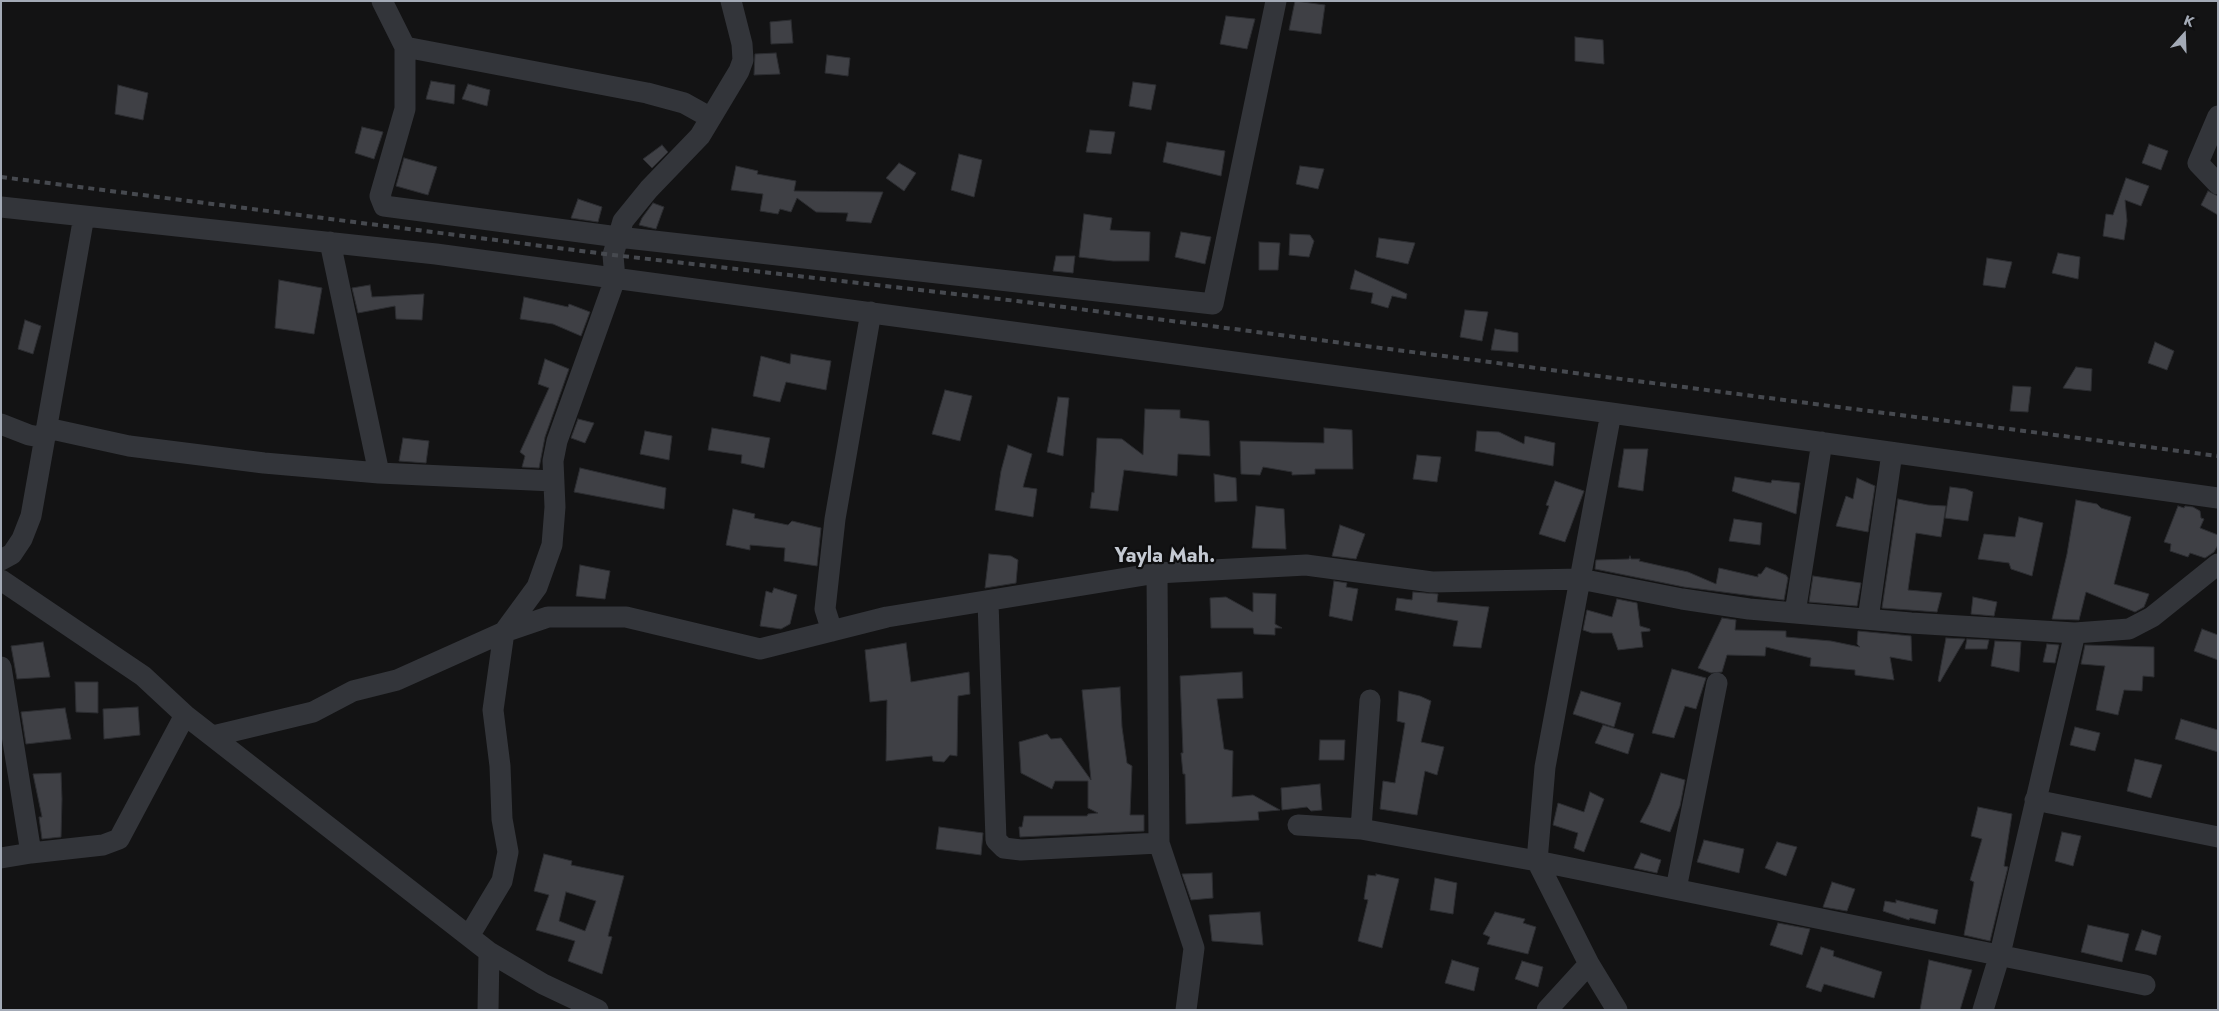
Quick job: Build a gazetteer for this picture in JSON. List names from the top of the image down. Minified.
{"districts":["Yayla Mah."],"north":"top"}
